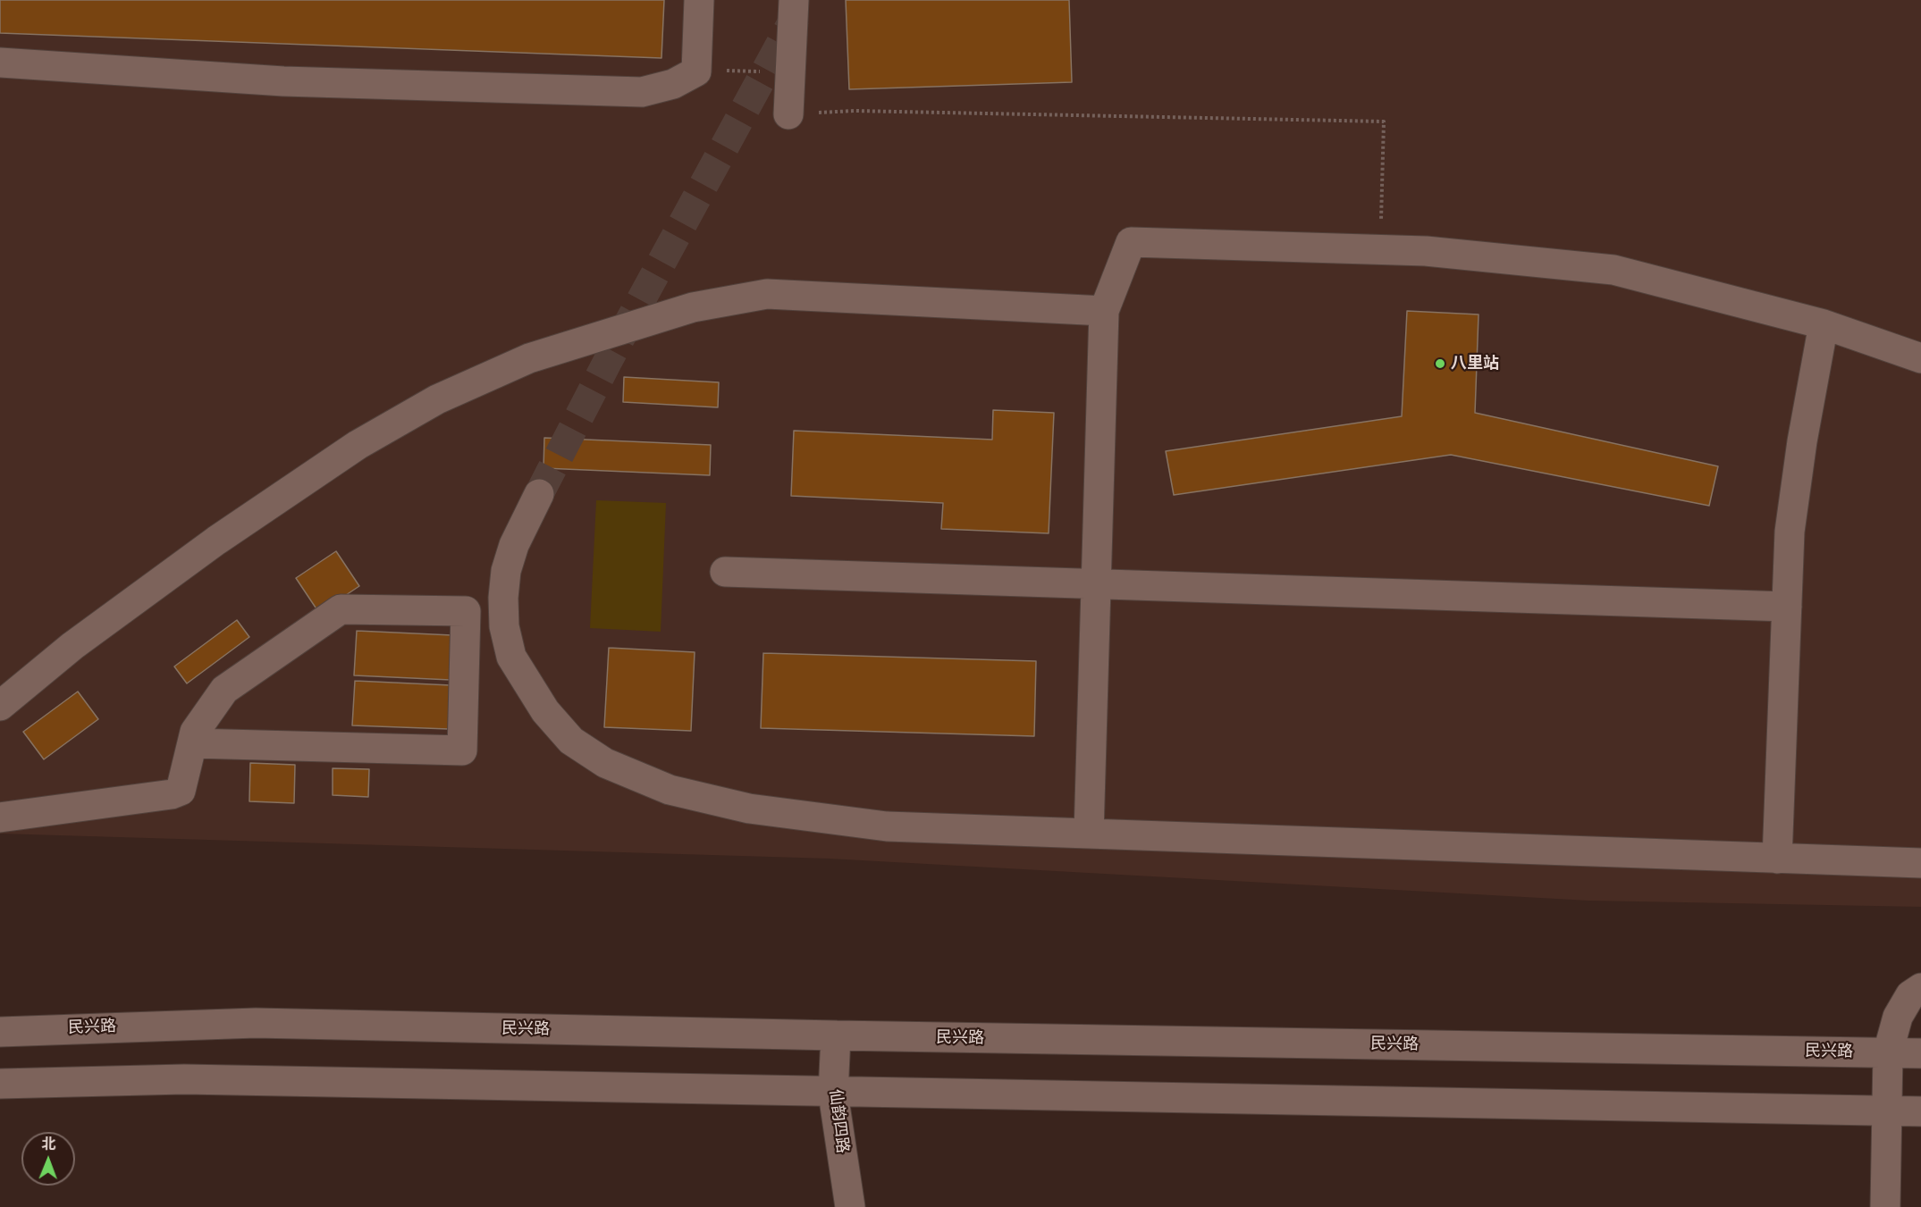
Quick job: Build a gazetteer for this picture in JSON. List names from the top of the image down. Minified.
{"streets":{"street":["民兴路","仙韵四路"]},"crossings":[["民兴路","仙韵四路"]],"places":["八里站"],"north":"top"}
